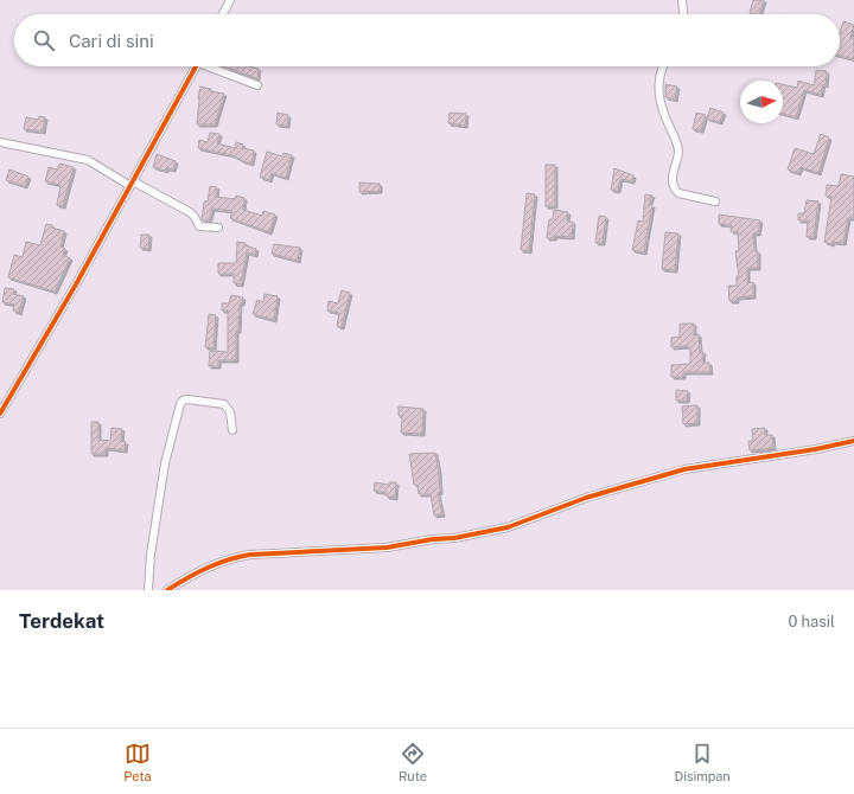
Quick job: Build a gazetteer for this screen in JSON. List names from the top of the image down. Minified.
{"north":"right","page":{"search":"Cari di sini","heading":["Terdekat","0 hasil"],"nav":["Peta","Rute","Disimpan"]}}
